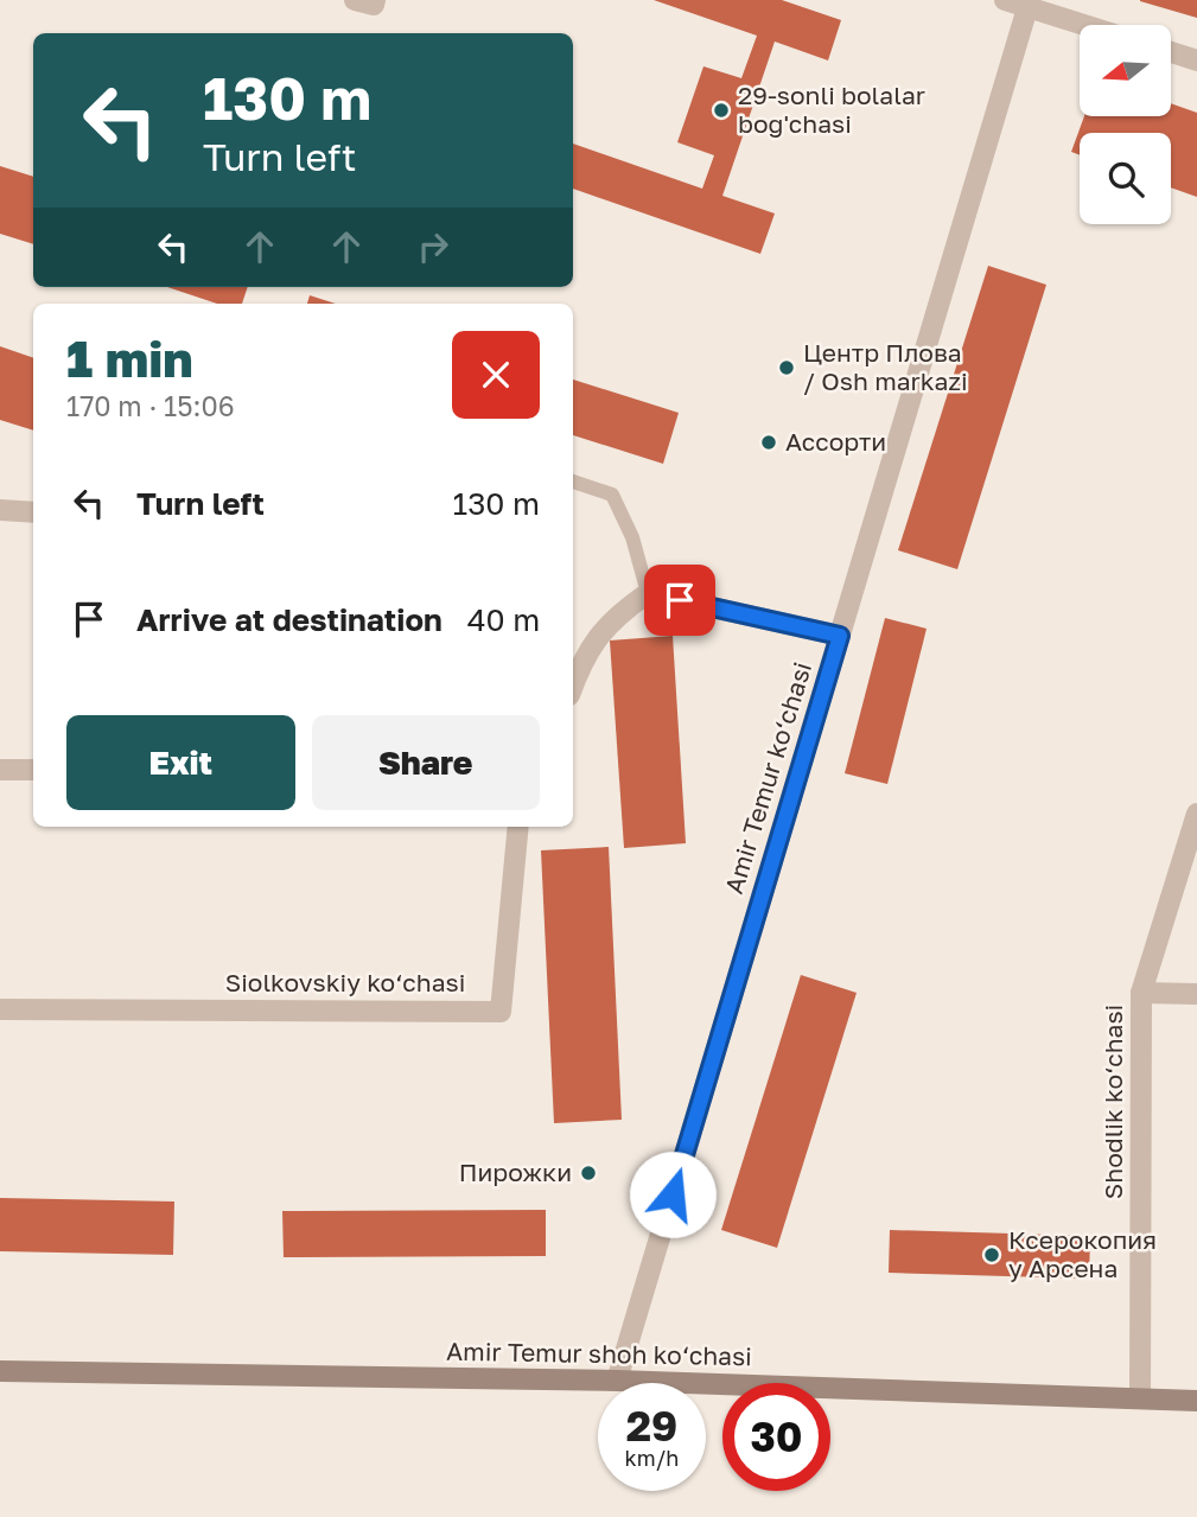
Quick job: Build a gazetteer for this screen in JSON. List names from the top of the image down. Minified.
{"streets":{"main road":["Amir Temur shoh ko‘chasi"],"street":["Amir Temur ko‘chasi","Siolkovskiy ko‘chasi","Shodlik ko‘chasi"]},"crossings":[["Amir Temur ko‘chasi","Amir Temur shoh ko‘chasi"],["Shodlik ko‘chasi","Amir Temur shoh ko‘chasi"]],"places":["29-sonli bolalar bog'chasi","Центр Плова / Osh markazi","Ассорти","Пирожки","Ксерокопия у Арсена"],"north":"left","page":{"turn":["130 m","Turn left"],"heading":["1 min","170 m · 15:06"],"list":[{"name":"Turn left","value":"130 m"},{"name":"Arrive at destination","value":"40 m"}],"buttons":["Exit","Share"],"speed":"29 km/h","limit":"30"}}
